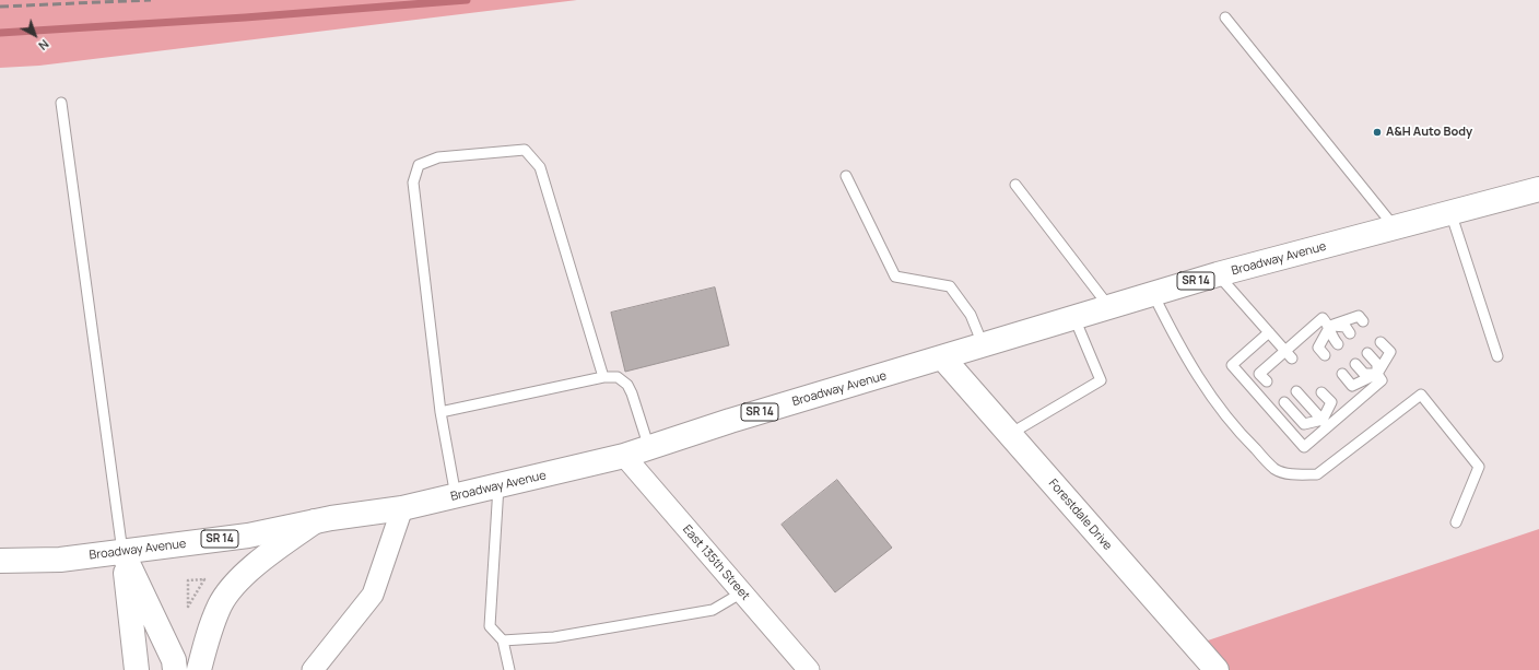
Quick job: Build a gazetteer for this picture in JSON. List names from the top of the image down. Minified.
{"streets":{"main road":["Broadway Avenue","SR 14","Forestdale Drive"],"street":["East 135th Street"]},"crossings":[["Broadway Avenue","Forestdale Drive"],["Broadway Avenue","East 135th Street"]],"places":["A&H Auto Body"],"north":"bottom right"}
